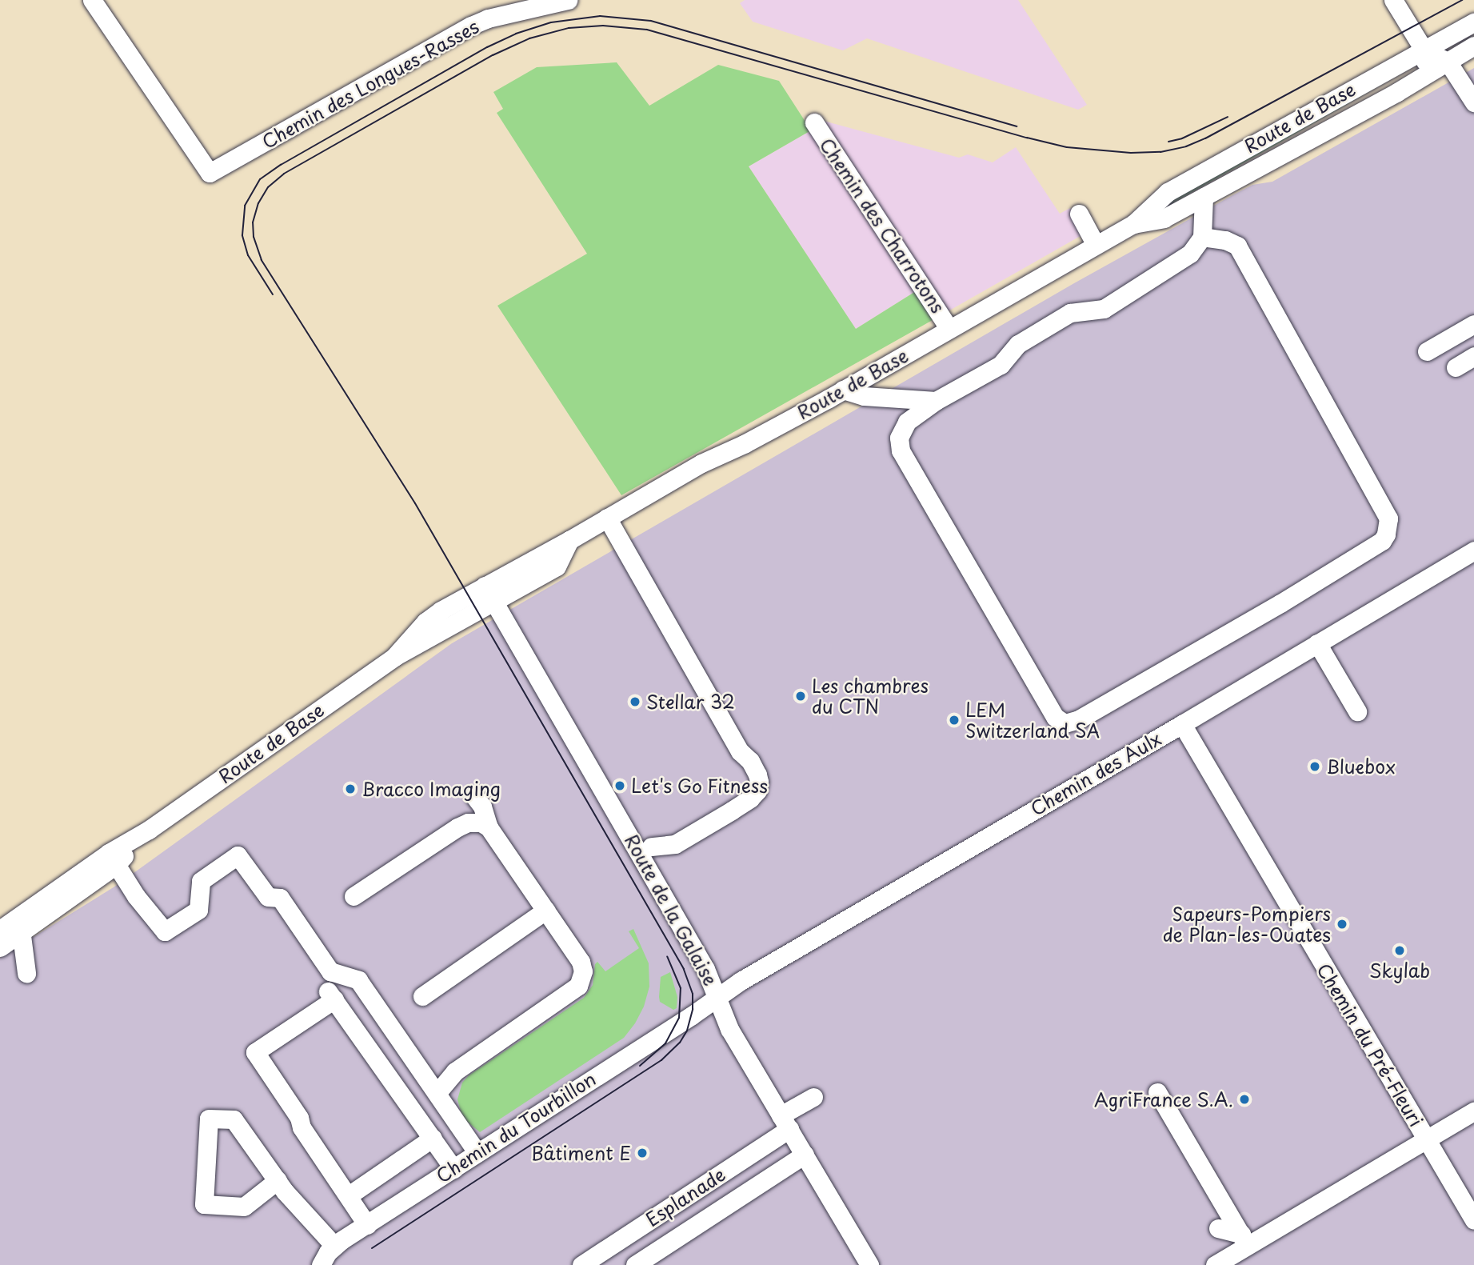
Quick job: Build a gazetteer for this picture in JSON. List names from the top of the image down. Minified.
{"streets":{"street":["Chemin des Longues-Rasses","Route de Base","Chemin des Charrotons","Chemin des Aulx","Route de la Galaise","Chemin du Pré-Fleuri","Chemin du Tourbillon","Esplanade"]},"crossings":[["Route de Base","Chemin des Charrotons"],["Route de Base","Route de la Galaise"],["Chemin des Aulx","Route de la Galaise"],["Chemin des Aulx","Chemin du Pré-Fleuri"],["Chemin des Aulx","Chemin du Tourbillon"],["Route de la Galaise","Chemin du Tourbillon"],["Route de la Galaise","Esplanade"]],"places":["Les chambres du CTN","Stellar 32","LEM Switzerland SA","Bluebox","Let's Go Fitness","Bracco Imaging","Sapeurs-Pompiers de Plan-les-Ouates","Skylab","AgriFrance S.A.","Bâtiment E"]}
